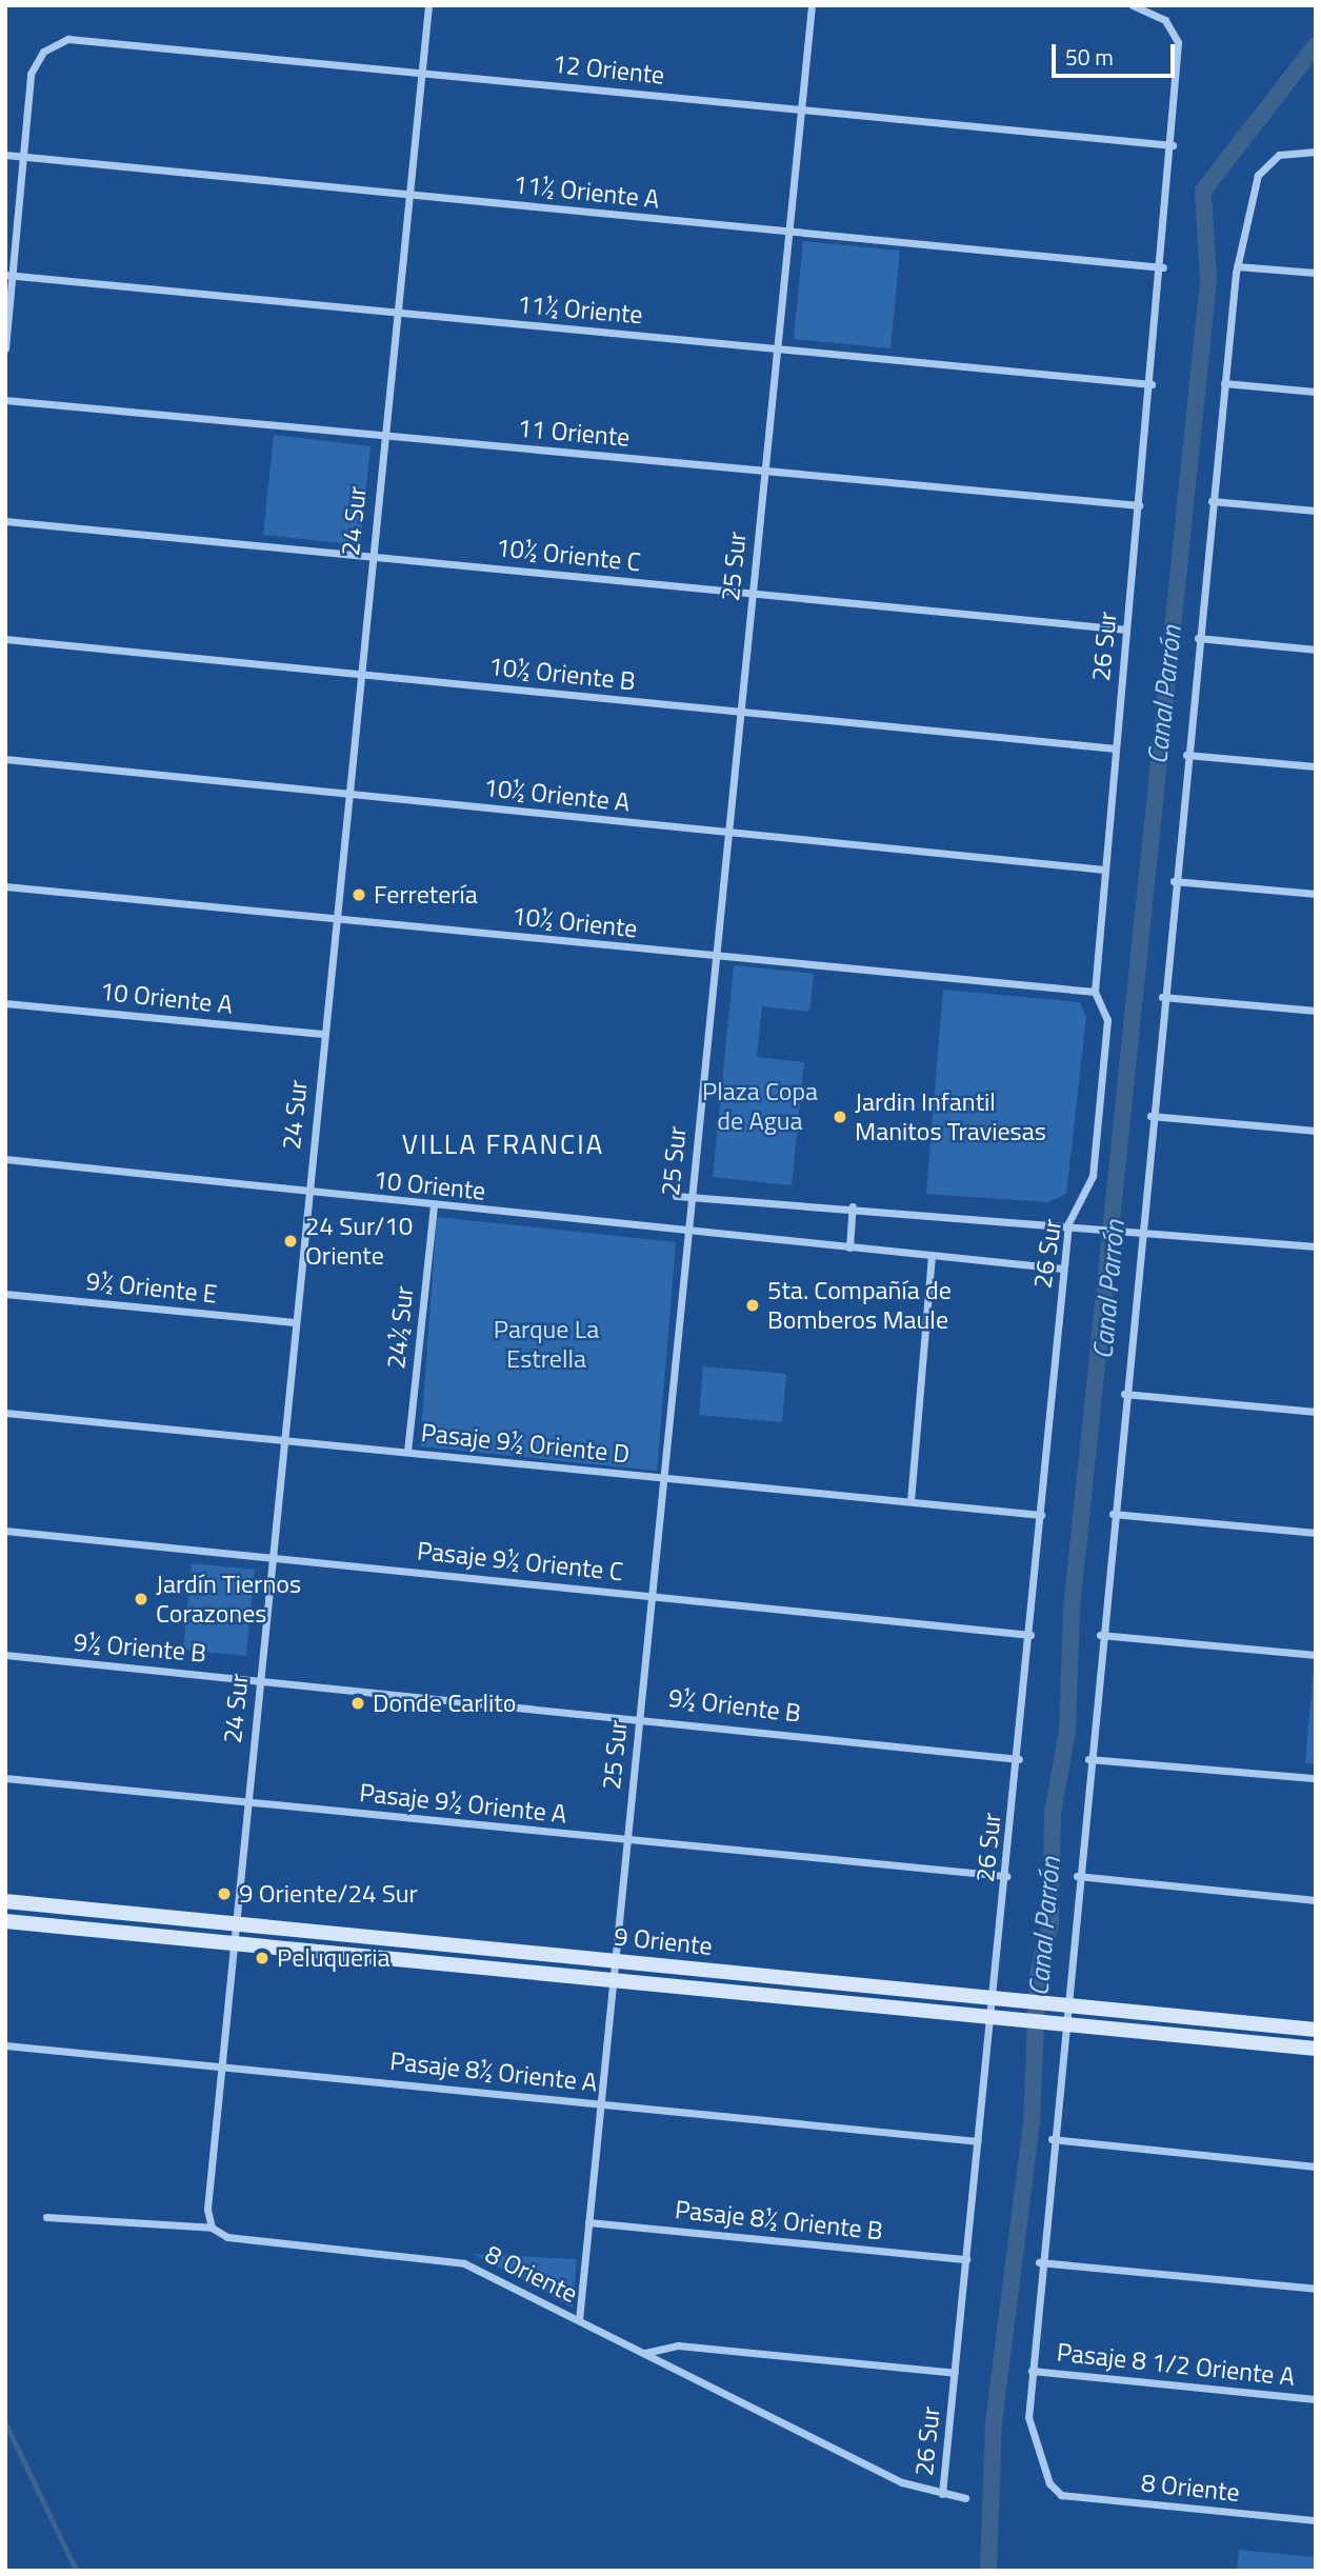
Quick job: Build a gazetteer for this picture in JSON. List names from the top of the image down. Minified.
{"streets":{"street":["12 Oriente","11½ Oriente A","11½ Oriente","11 Oriente","24 Sur","10½ Oriente C","25 Sur","26 Sur","10½ Oriente B","10½ Oriente A","10½ Oriente","10 Oriente A","10 Oriente","9½ Oriente E","24½ Sur","Pasaje 9½ Oriente D","Pasaje 9½ Oriente C","9½ Oriente B","Pasaje 9½ Oriente A","9 Oriente","Pasaje 8½ Oriente A","Pasaje 8½ Oriente B","8 Oriente","Pasaje 8 1/2 Oriente A"]},"crossings":[["12 Oriente","11½ Oriente A"],["12 Oriente","24 Sur"],["12 Oriente","25 Sur"],["12 Oriente","26 Sur"],["11½ Oriente A","24 Sur"],["11½ Oriente A","25 Sur"],["11½ Oriente A","26 Sur"],["11½ Oriente","24 Sur"],["11½ Oriente","25 Sur"],["11½ Oriente","26 Sur"],["11 Oriente","24 Sur"],["11 Oriente","25 Sur"],["11 Oriente","26 Sur"],["24 Sur","10½ Oriente C"],["24 Sur","10½ Oriente B"],["24 Sur","10½ Oriente A"],["24 Sur","10½ Oriente"],["24 Sur","10 Oriente A"],["24 Sur","10 Oriente"],["24 Sur","9½ Oriente E"],["24 Sur","Pasaje 9½ Oriente D"],["24 Sur","Pasaje 9½ Oriente C"],["24 Sur","9½ Oriente B"],["24 Sur","Pasaje 9½ Oriente A"],["24 Sur","9 Oriente"],["24 Sur","Pasaje 8½ Oriente A"],["24 Sur","8 Oriente"],["10½ Oriente C","25 Sur"],["10½ Oriente C","26 Sur"],["25 Sur","10½ Oriente B"],["25 Sur","10½ Oriente A"],["25 Sur","10½ Oriente"],["25 Sur","10 Oriente"],["25 Sur","Pasaje 9½ Oriente D"],["25 Sur","Pasaje 9½ Oriente C"],["25 Sur","9½ Oriente B"],["25 Sur","Pasaje 9½ Oriente A"],["25 Sur","9 Oriente"],["25 Sur","Pasaje 8½ Oriente A"],["25 Sur","Pasaje 8½ Oriente B"],["25 Sur","8 Oriente"],["26 Sur","10½ Oriente B"],["26 Sur","10½ Oriente A"],["26 Sur","10½ Oriente"],["26 Sur","10 Oriente"],["26 Sur","Pasaje 9½ Oriente D"],["26 Sur","Pasaje 9½ Oriente C"],["26 Sur","9½ Oriente B"],["26 Sur","Pasaje 9½ Oriente A"],["26 Sur","9 Oriente"],["26 Sur","Pasaje 8½ Oriente A"],["26 Sur","Pasaje 8½ Oriente B"],["26 Sur","8 Oriente"],["10 Oriente","24½ Sur"],["24½ Sur","Pasaje 9½ Oriente D"],["8 Oriente","Pasaje 8 1/2 Oriente A"]],"districts":["VILLA FRANCIA"],"water":["Canal Parrón"],"parks":["Plaza Copa de Agua","Parque La Estrella"],"places":["Ferretería","Jardin Infantil Manitos Traviesas","24 Sur/10 Oriente","5ta. Compañía de Bomberos Maule","Jardín Tiernos Corazones","Donde Carlito","9 Oriente/24 Sur","Peluqueria"],"scale_bar":"50 m"}
